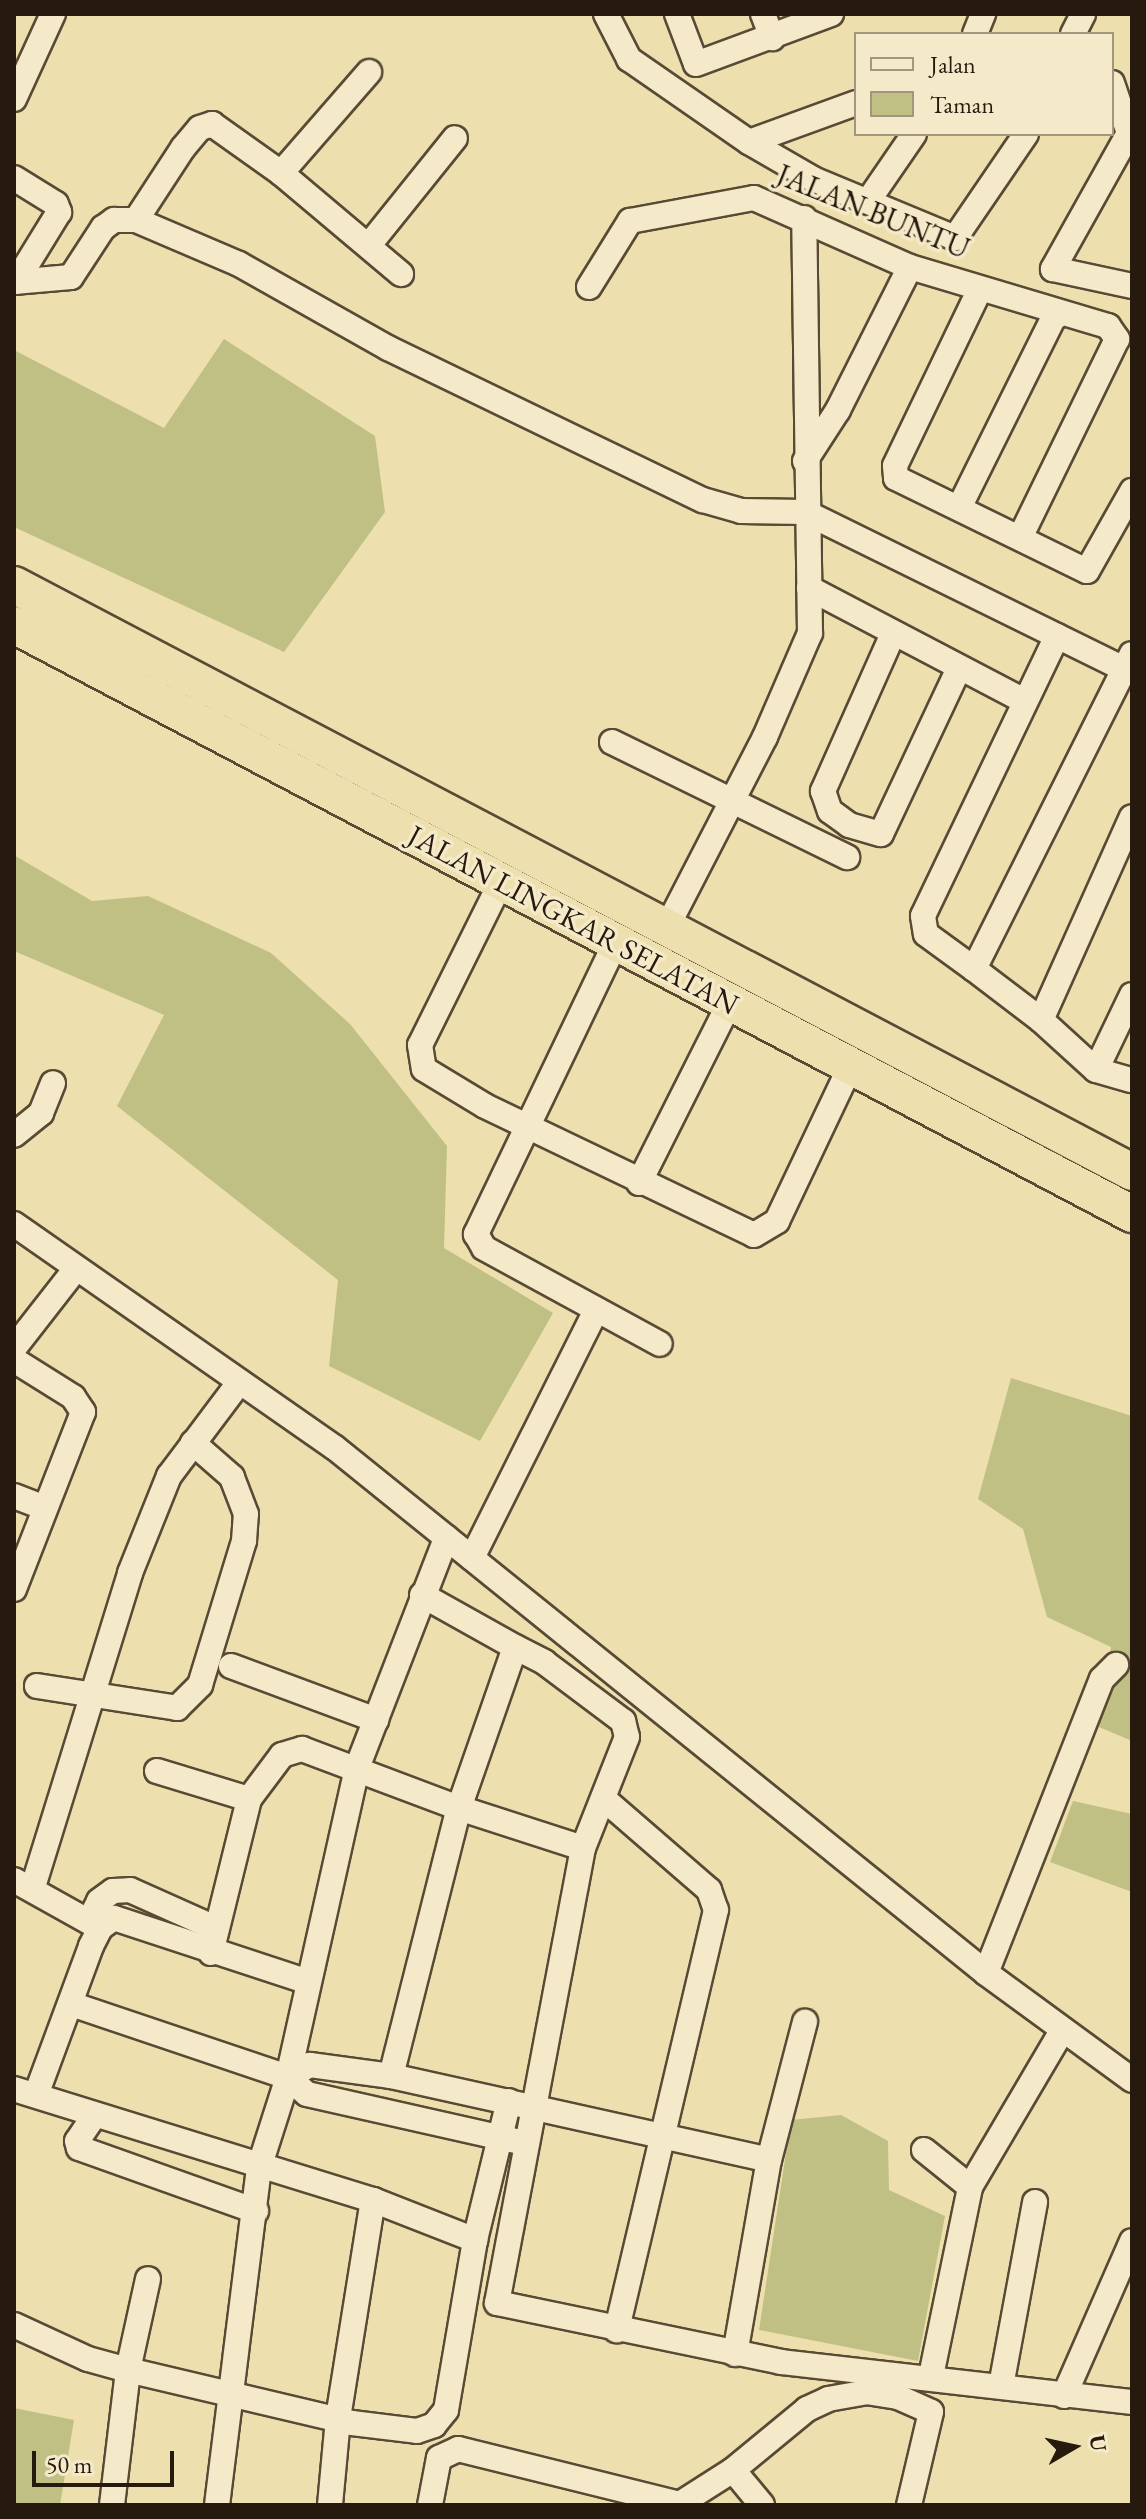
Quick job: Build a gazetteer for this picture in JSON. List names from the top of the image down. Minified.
{"streets":{"highway":["JALAN LINGKAR SELATAN"],"street":["JALAN BUNTU"]},"legend":["Jalan","Taman"],"scale_bar":"50 m","north":"right"}
